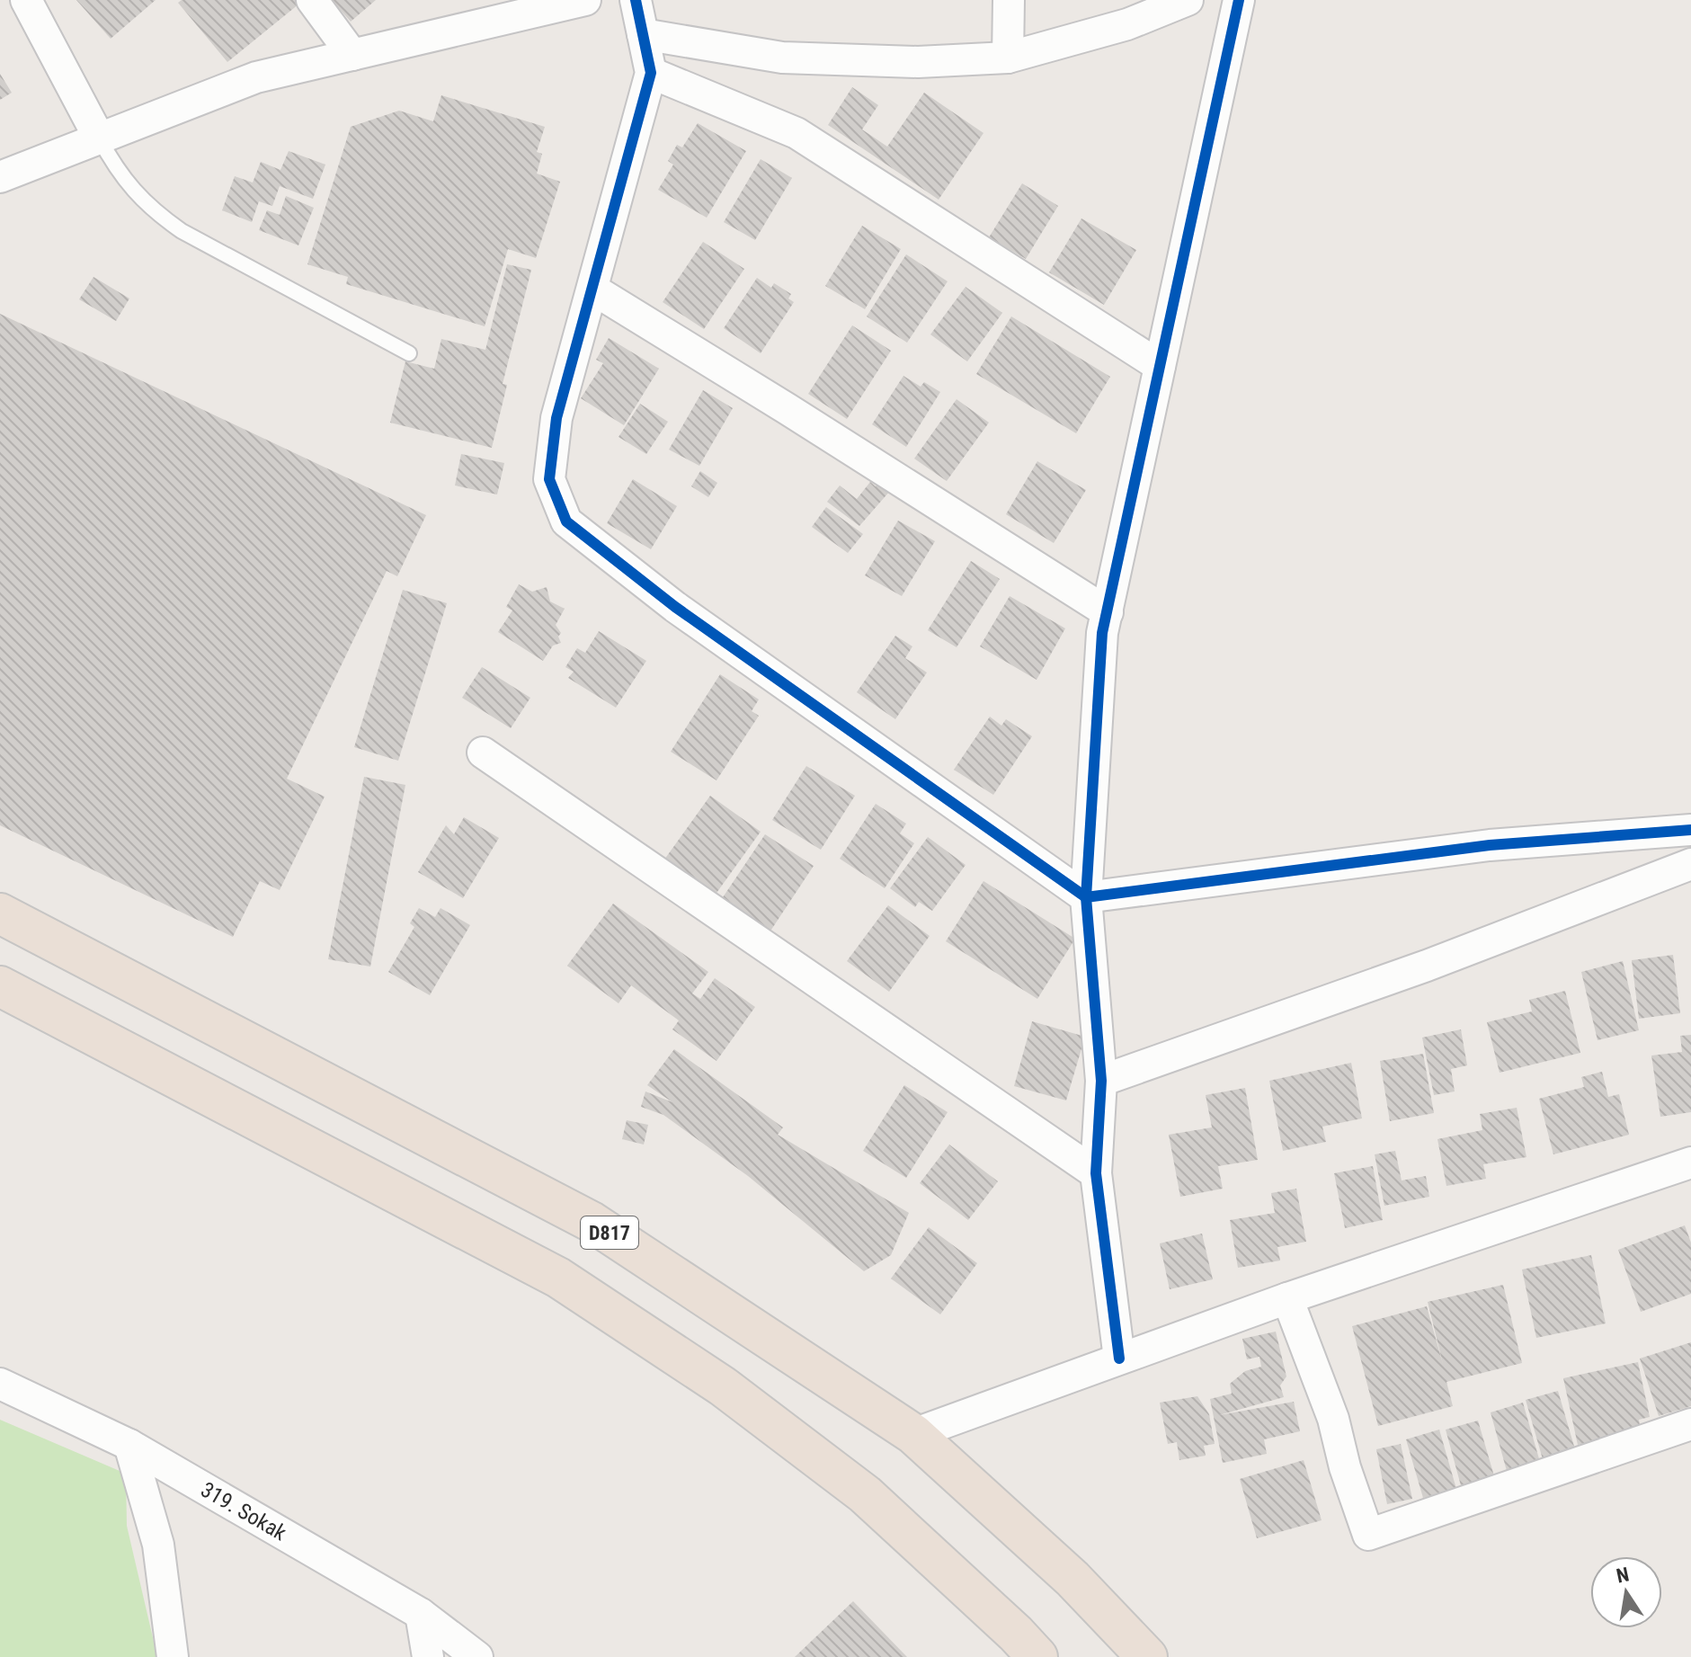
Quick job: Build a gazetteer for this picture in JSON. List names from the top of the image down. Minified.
{"streets":{"highway":["D817"],"street":["319. Sokak"]},"north":"top"}
